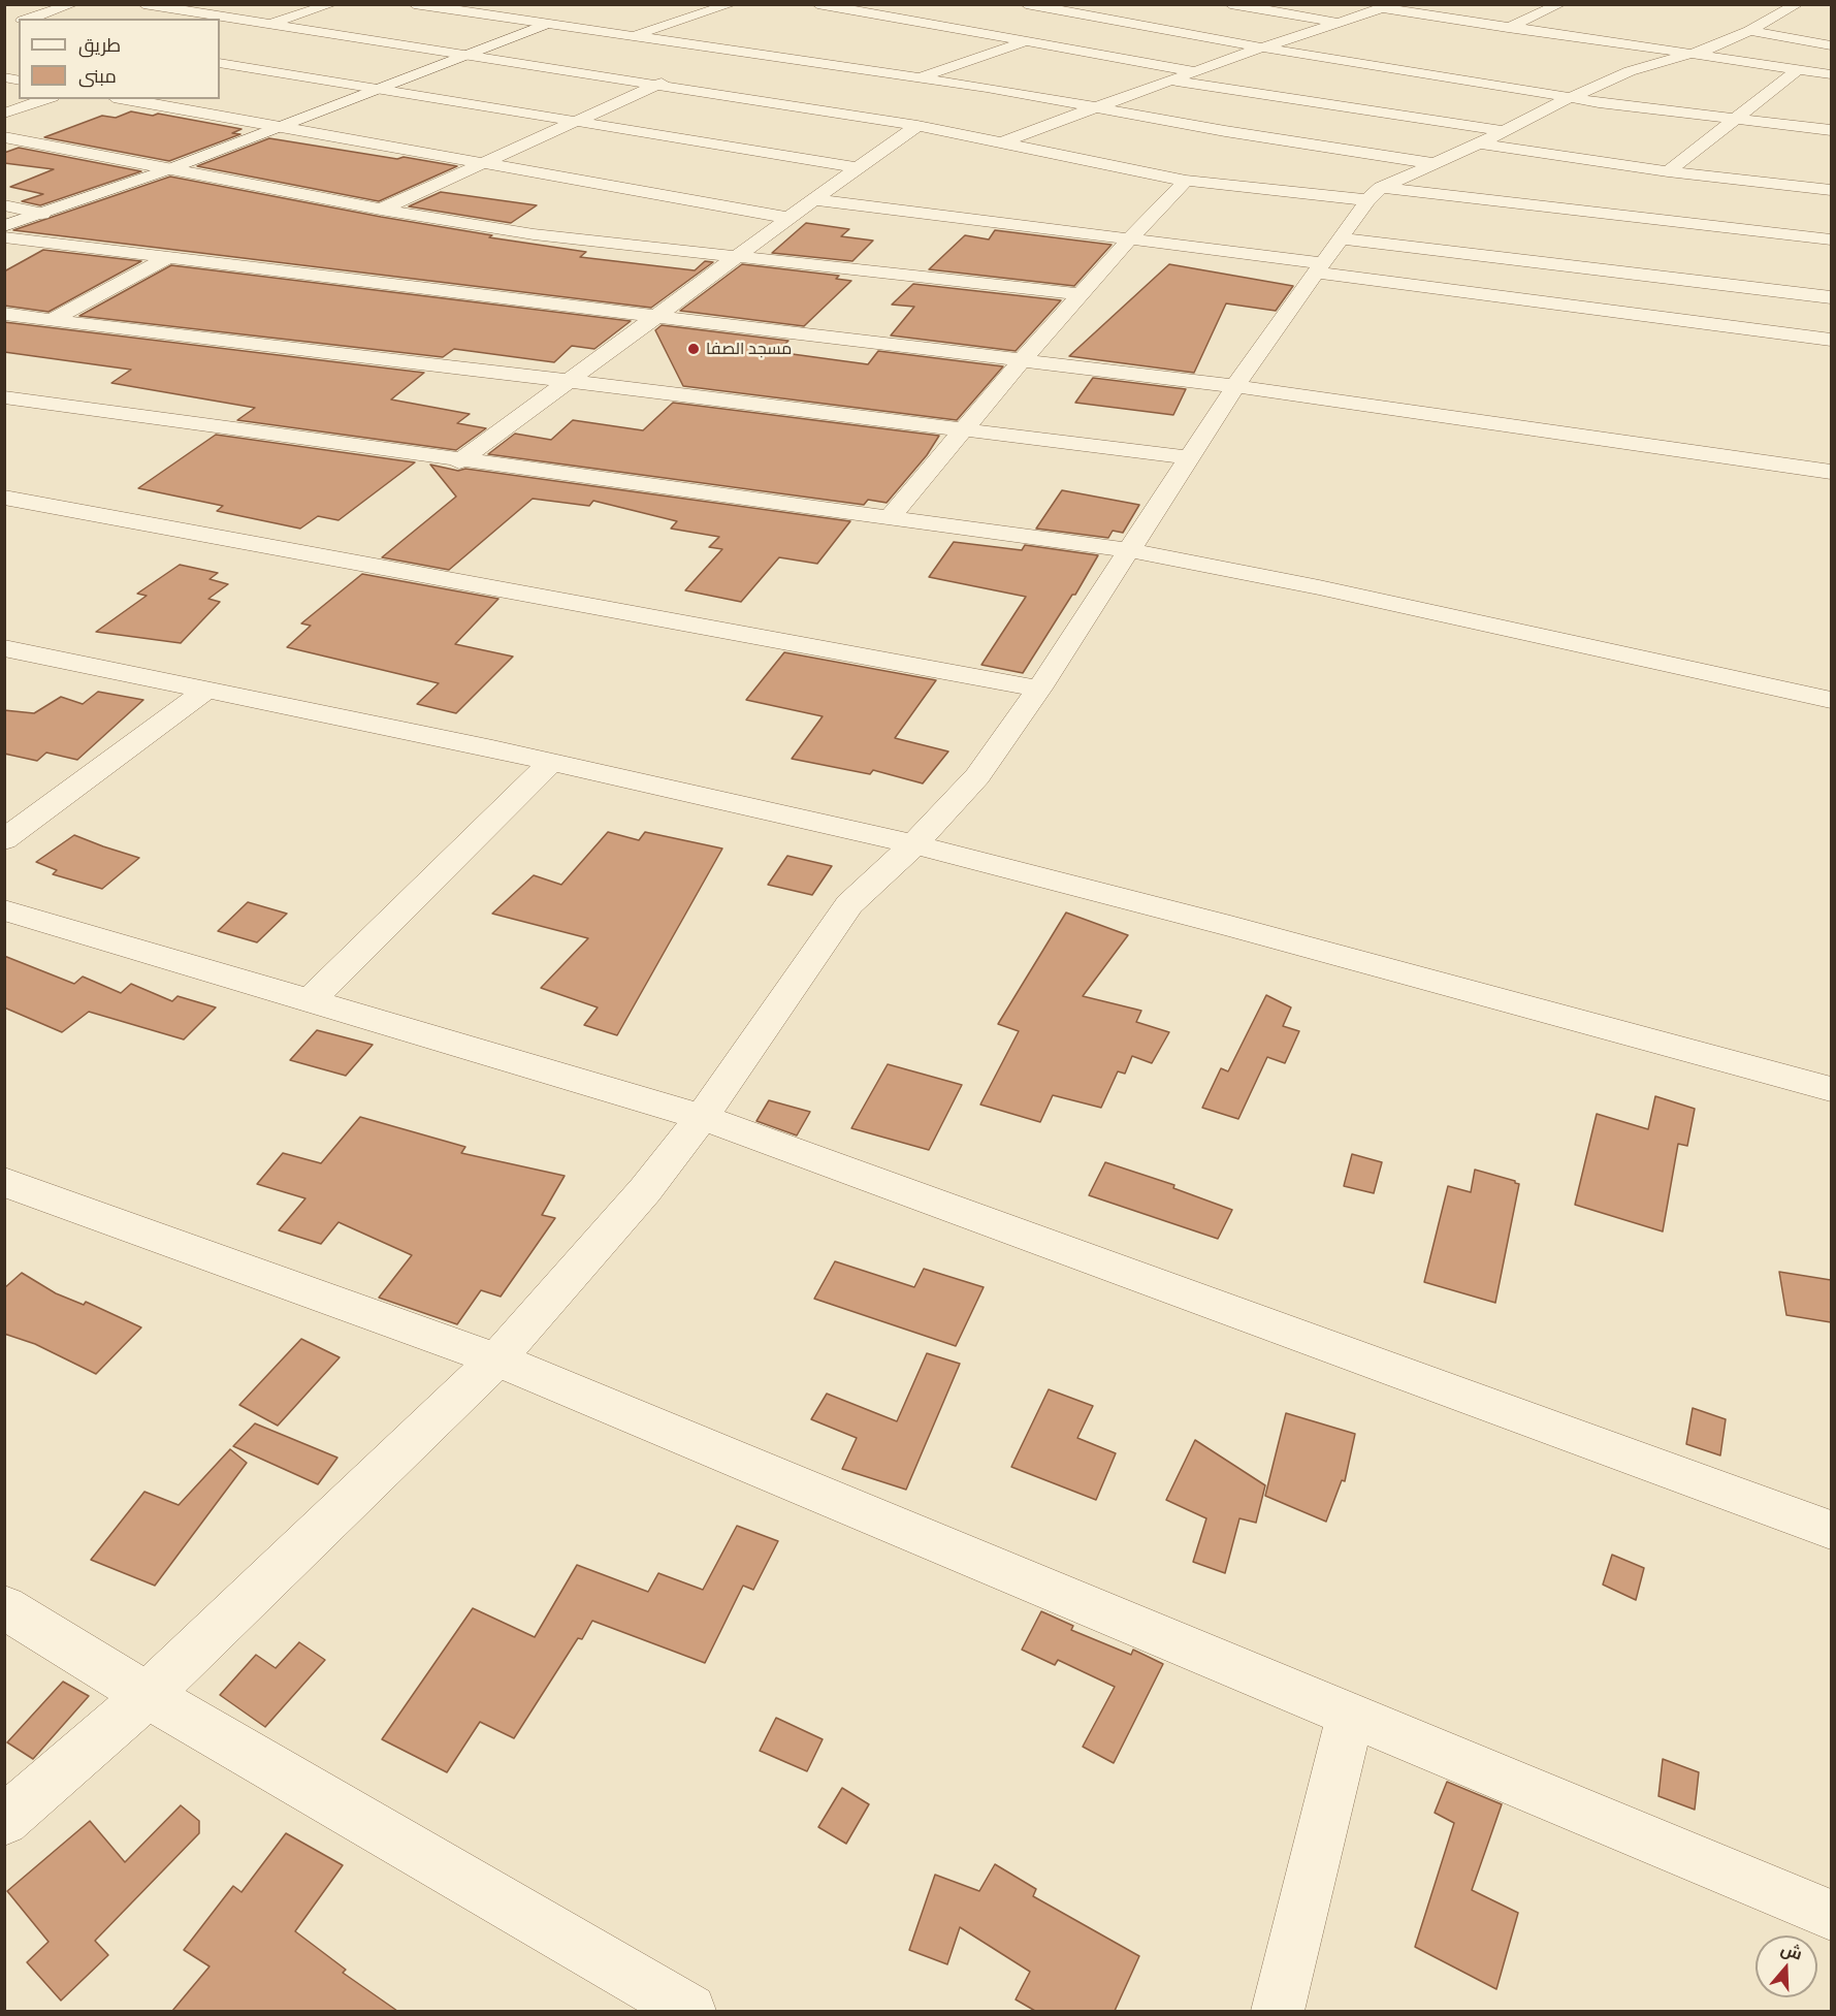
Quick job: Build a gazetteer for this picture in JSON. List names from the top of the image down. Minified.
{"places":["مسجد الصفا"],"legend":["طريق","مبنى"],"north":"top"}
